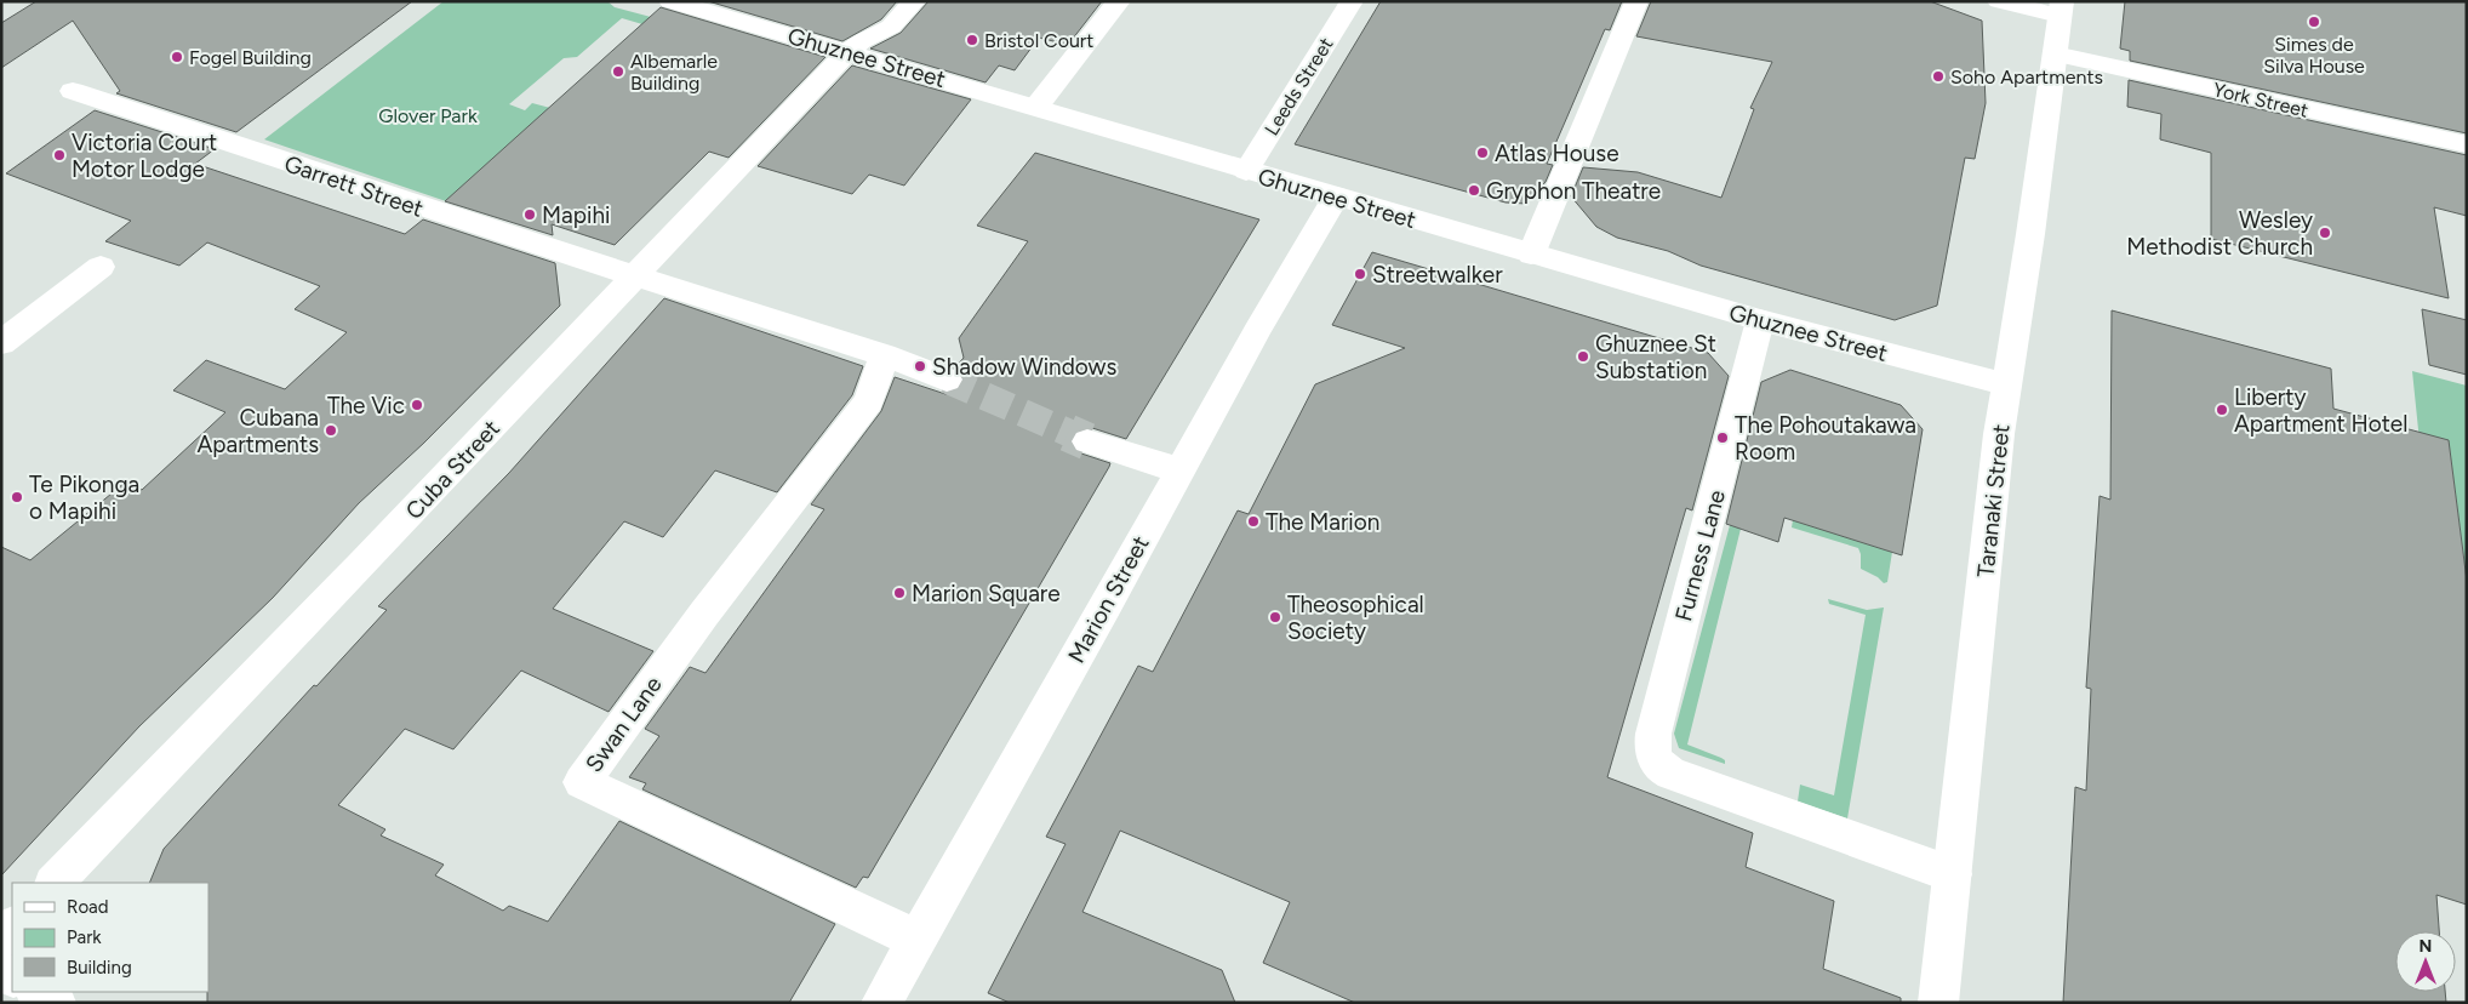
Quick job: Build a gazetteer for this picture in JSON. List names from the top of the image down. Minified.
{"streets":{"main road":["Ghuznee Street","Leeds Street","York Street","Garrett Street","Cuba Street","Taranaki Street","Furness Lane","Marion Street","Swan Lane"]},"crossings":[["Ghuznee Street","Leeds Street"],["Ghuznee Street","Cuba Street"],["Ghuznee Street","Taranaki Street"],["Ghuznee Street","Furness Lane"],["Ghuznee Street","Marion Street"],["York Street","Taranaki Street"],["Garrett Street","Cuba Street"],["Taranaki Street","Furness Lane"],["Marion Street","Swan Lane"]],"parks":["Glover Park"],"places":["Simes de Silva House","Bristol Court","Fogel Building","Albemarle Building","Soho Apartments","Atlas House","Victoria Court Motor Lodge","Gryphon Theatre","Mapihi","Wesley Methodist Church","Streetwalker","Ghuznee St Substation","Shadow Windows","The Vic","Liberty Apartment Hotel","Cubana Apartments","The Pohoutakawa Room","Te Pikonga o Mapihi","The Marion","Marion Square","Theosophical Society"],"legend":["Road","Park","Building"],"north":"top"}
